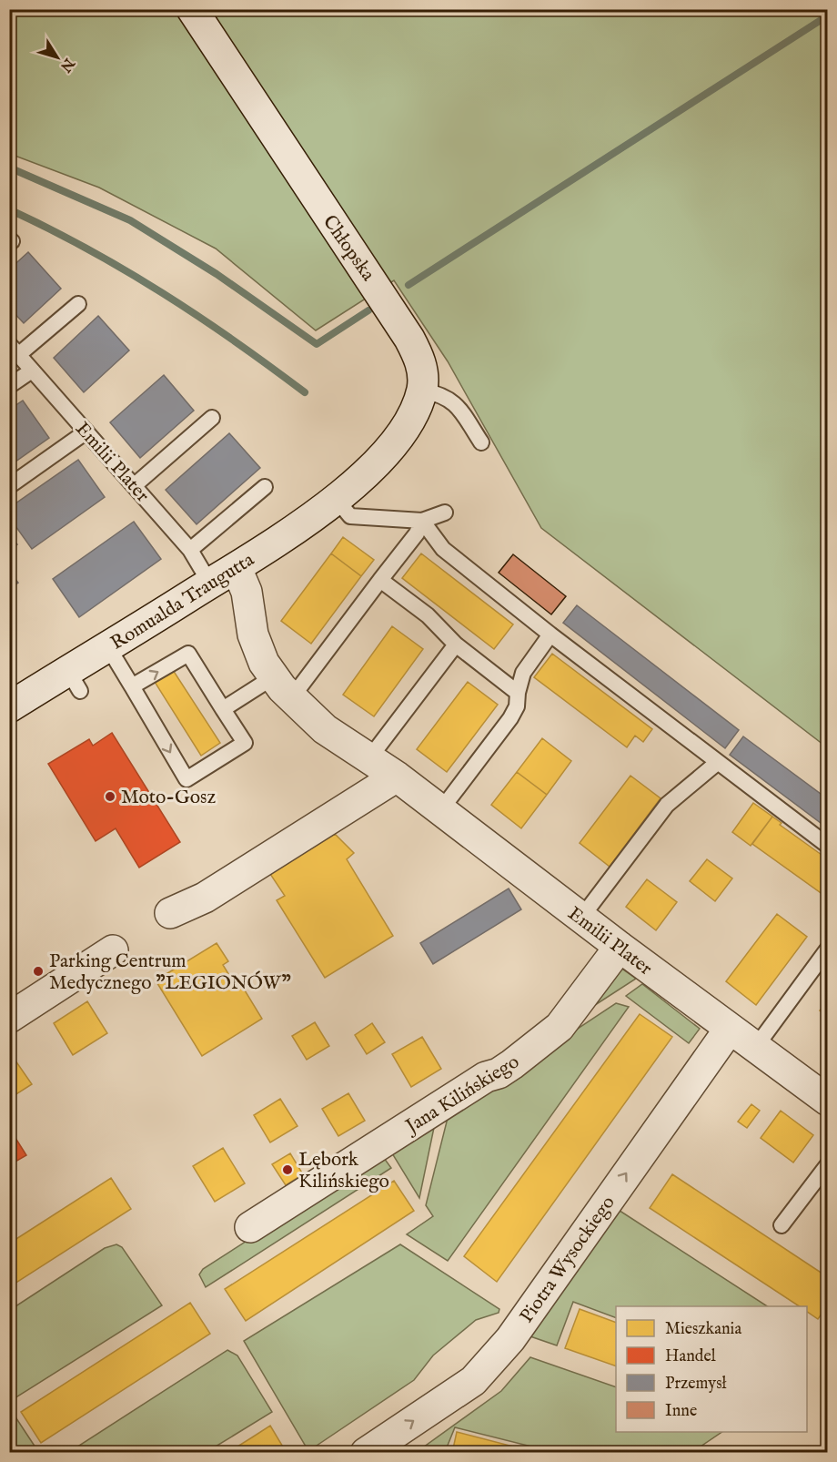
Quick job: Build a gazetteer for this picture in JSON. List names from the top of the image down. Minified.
{"streets":{"street":["Chłopska","Emilii Plater","Romualda Traugutta","Jana Kilińskiego","Piotra Wysockiego"]},"crossings":[["Chłopska","Romualda Traugutta"],["Emilii Plater","Romualda Traugutta"],["Emilii Plater","Jana Kilińskiego"],["Emilii Plater","Piotra Wysockiego"]],"one_way":["Piotra Wysockiego"],"places":["Moto-Gosz","Parking Centrum Medycznego \"LEGIONÓW\"","Lębork Kilińskiego"],"legend":["Mieszkania","Handel","Przemysł","Inne"],"north":"bottom right"}
